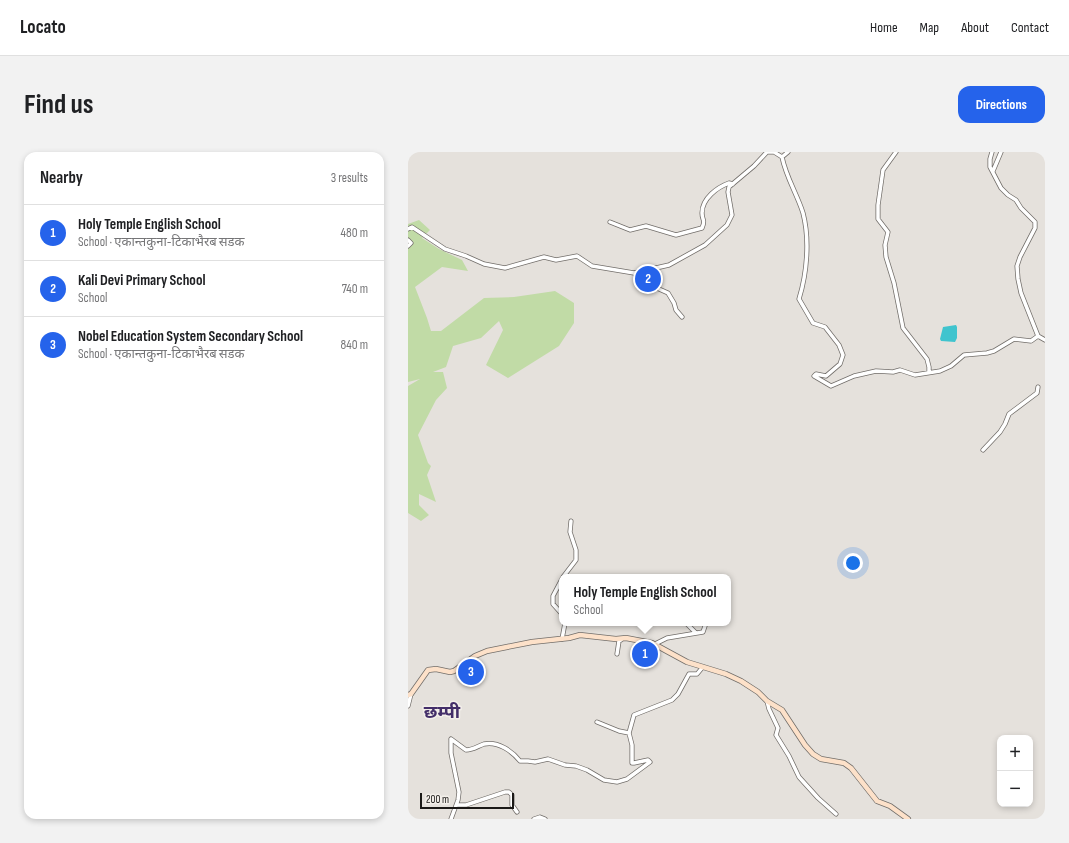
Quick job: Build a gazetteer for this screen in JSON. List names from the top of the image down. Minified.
{"districts":["छम्पी"],"scale_bar":"200 m","page":{"header":"Locato","nav":["Home","Map","About","Contact"],"buttons":"Directions","title":"Find us","heading":["Nearby","3 results"],"list":[{"mark":"1","name":"Holy Temple English School","note":"School · एकान्तकुना-टिकाभैरब सडक","value":"480 m"},{"mark":"2","name":"Kali Devi Primary School","note":"School","value":"740 m"},{"mark":"3","name":"Nobel Education System Secondary School","note":"School · एकान्तकुना-टिकाभैरब सडक","value":"840 m"}],"pins":["2","1","3"],"popup":["Holy Temple English School","School"],"map_buttons":["+","−"],"scale":"200 m"}}
